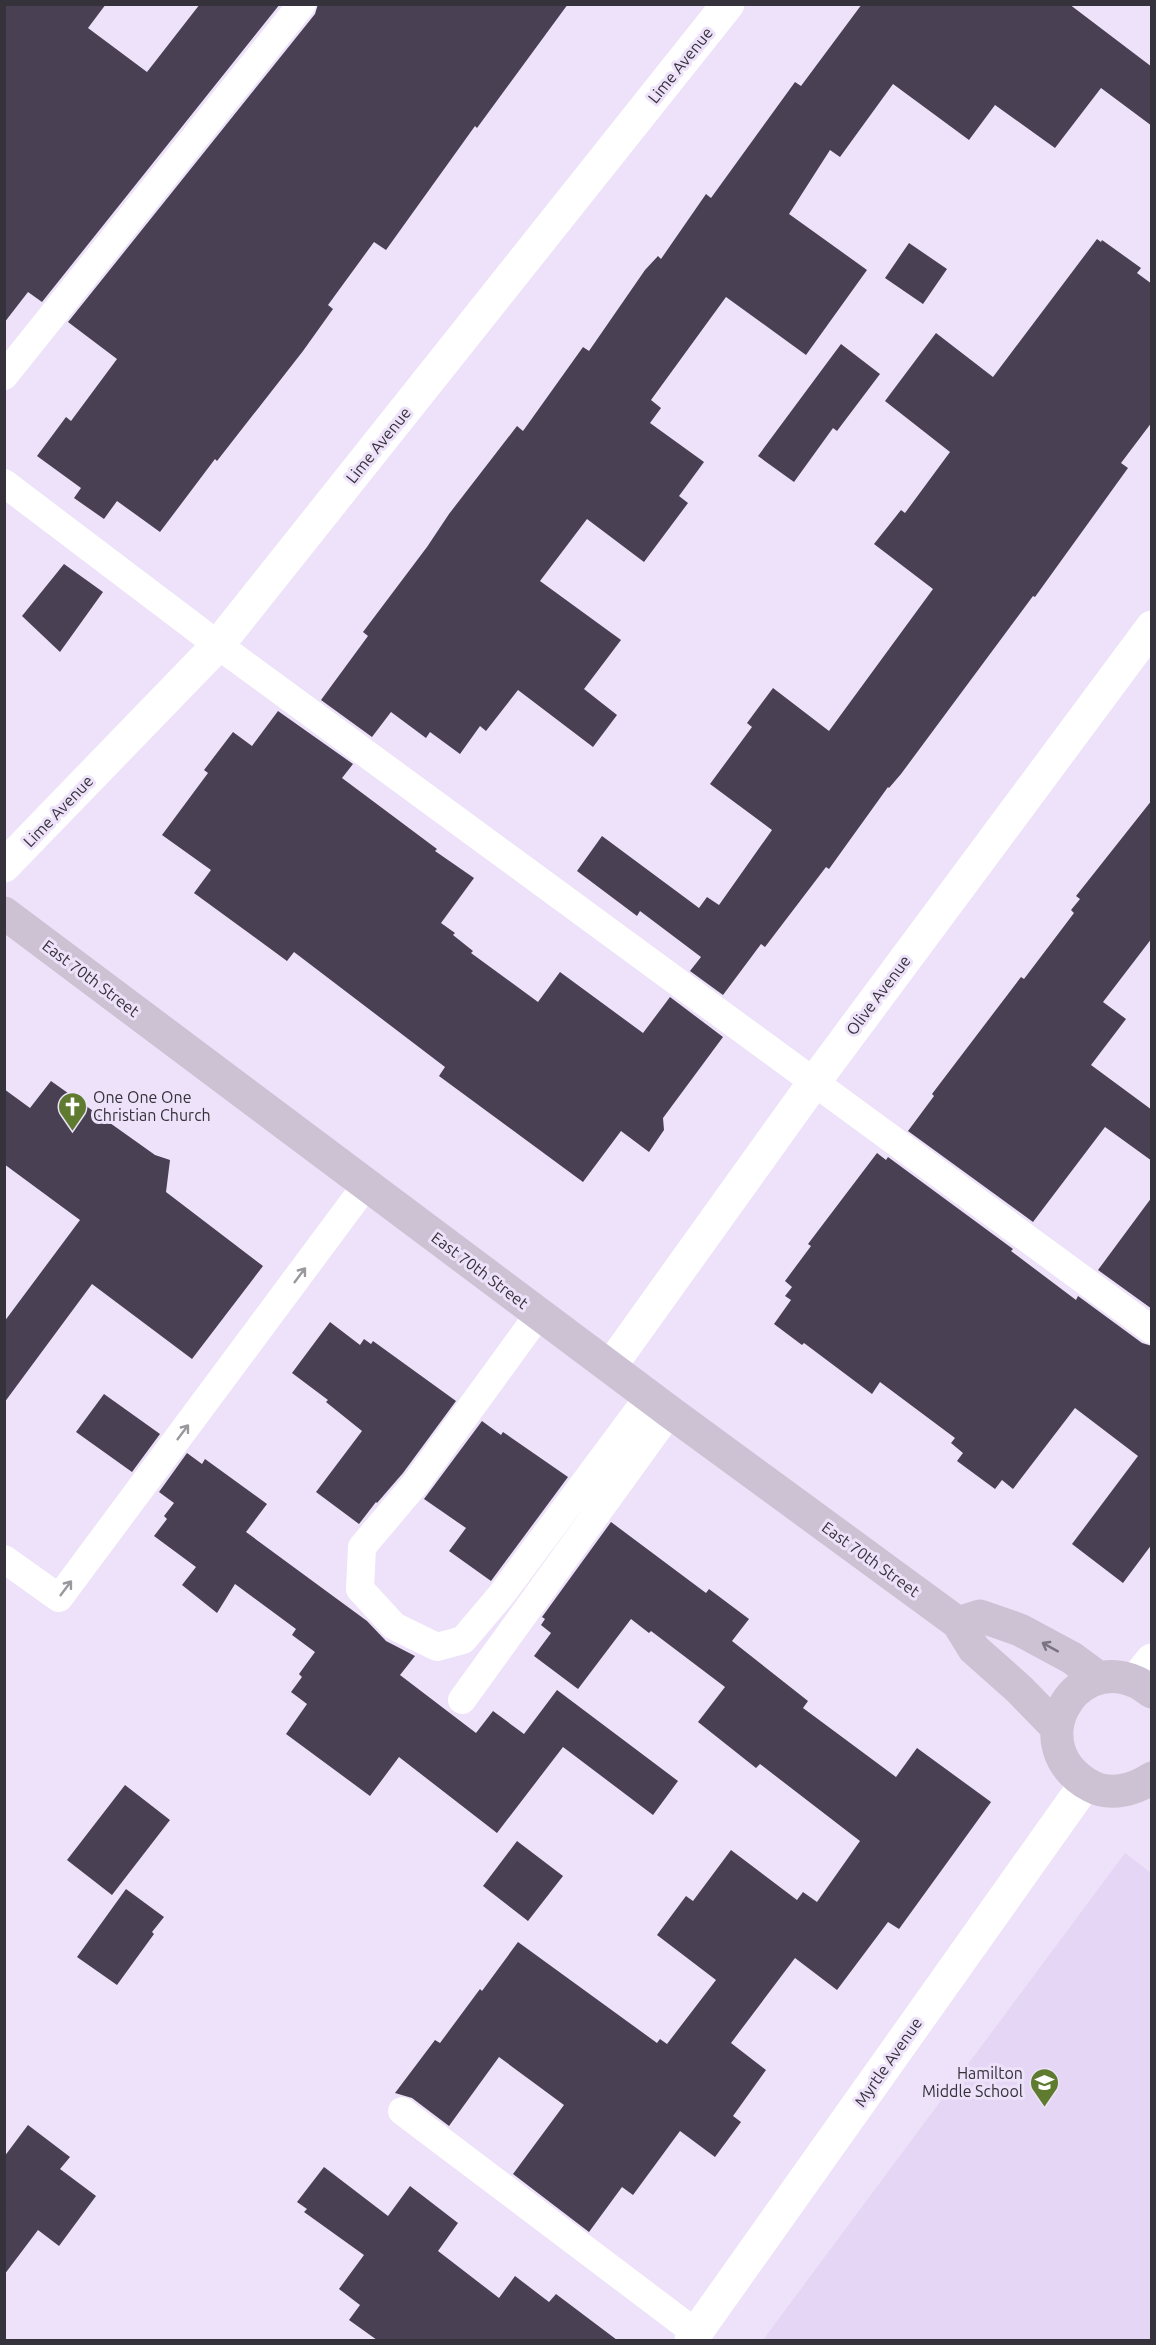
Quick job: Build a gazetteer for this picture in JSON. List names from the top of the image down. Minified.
{"streets":{"street":["Lime Avenue","East 70th Street","Olive Avenue","Myrtle Avenue"]},"crossings":[["East 70th Street","Olive Avenue"]],"places":{"church":["One One One Christian Church"],"school or university":["Hamilton Middle School"]}}
